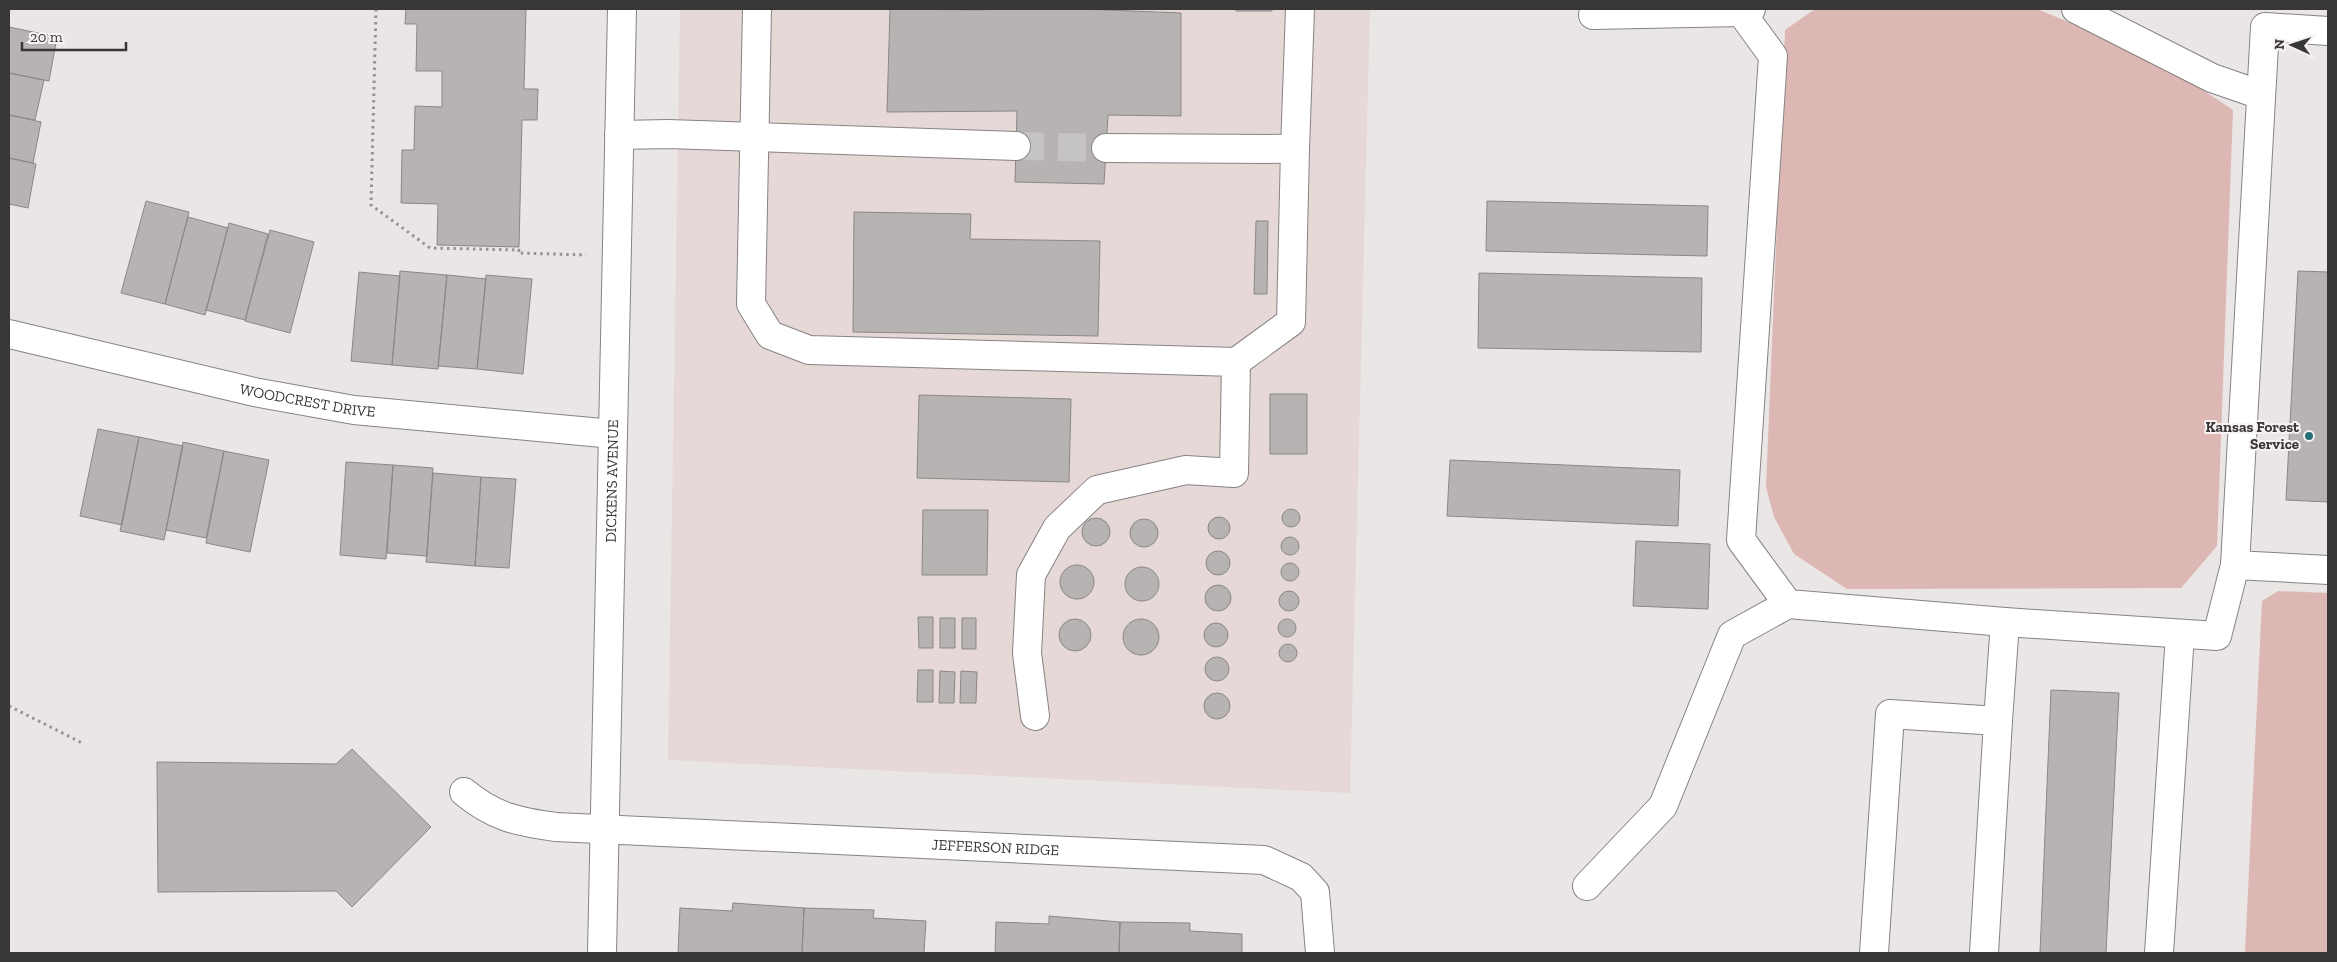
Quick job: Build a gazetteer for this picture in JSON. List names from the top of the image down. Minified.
{"streets":{"street":["WOODCREST DRIVE","DICKENS AVENUE","JEFFERSON RIDGE"]},"crossings":[["WOODCREST DRIVE","DICKENS AVENUE"],["DICKENS AVENUE","JEFFERSON RIDGE"]],"places":["Kansas Forest Service"],"scale_bar":"20 m","north":"left"}
